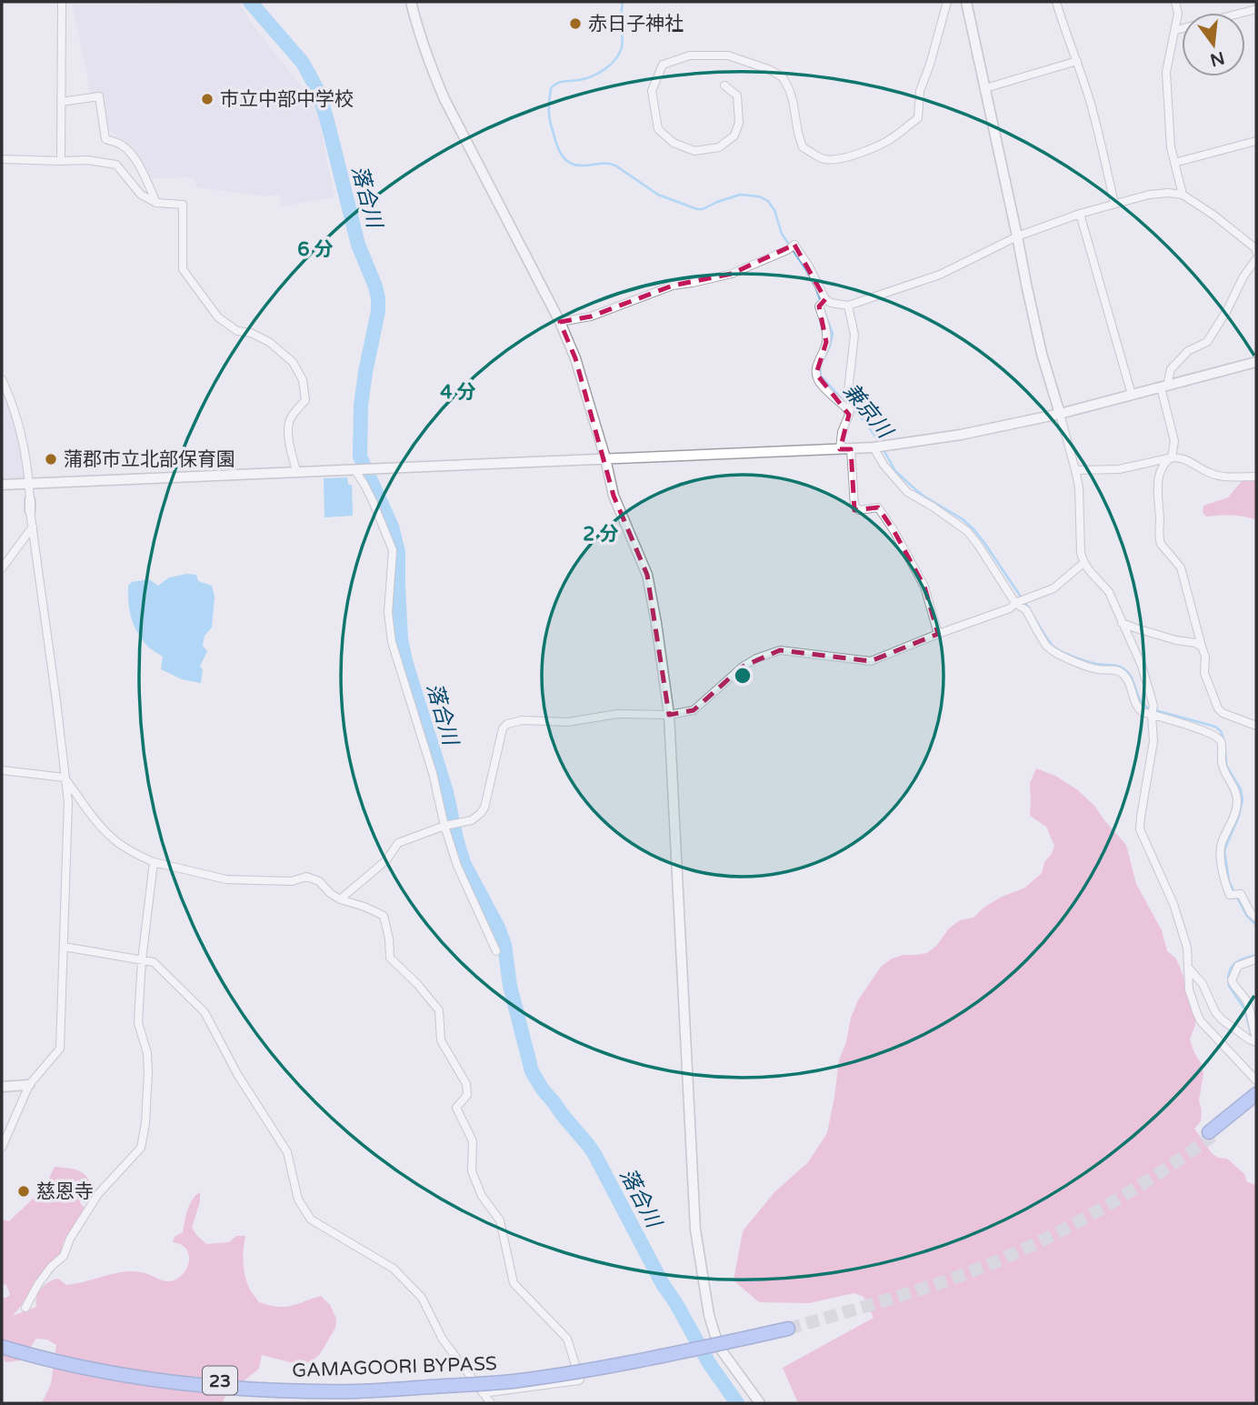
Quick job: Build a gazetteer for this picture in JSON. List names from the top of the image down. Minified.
{"streets":{"highway":["GAMAGOORI BYPASS","23"]},"water":["落合川","兼京川"],"places":["赤日子神社","市立中部中学校","蒲郡市立北部保育園","慈恩寺"],"north":"bottom","rings":["6 分","4 分","2 分"]}
